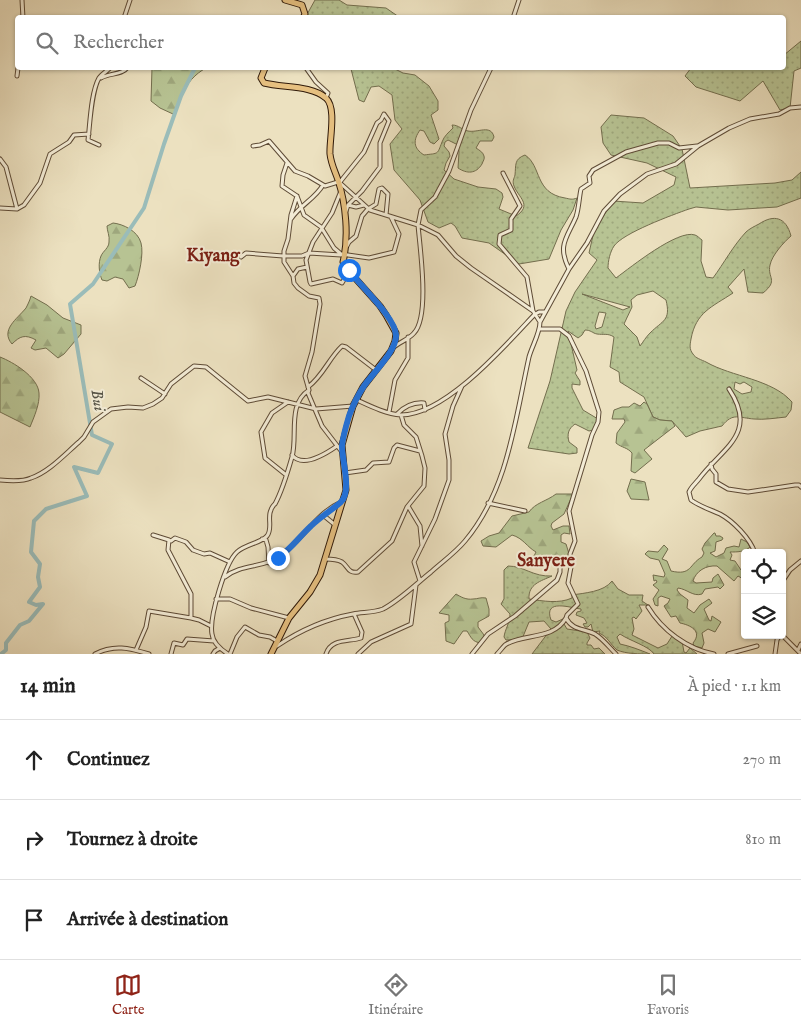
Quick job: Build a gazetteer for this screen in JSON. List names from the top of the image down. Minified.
{"districts":["Kiyang","Sanyere"],"water":["Bui"],"page":{"search":"Rechercher","heading":["14 min","À pied · 1.1 km"],"list":[["Continuez","270 m"],["Tournez à droite","810 m"],"Arrivée à destination"],"nav":["Carte","Itinéraire","Favoris"]}}
